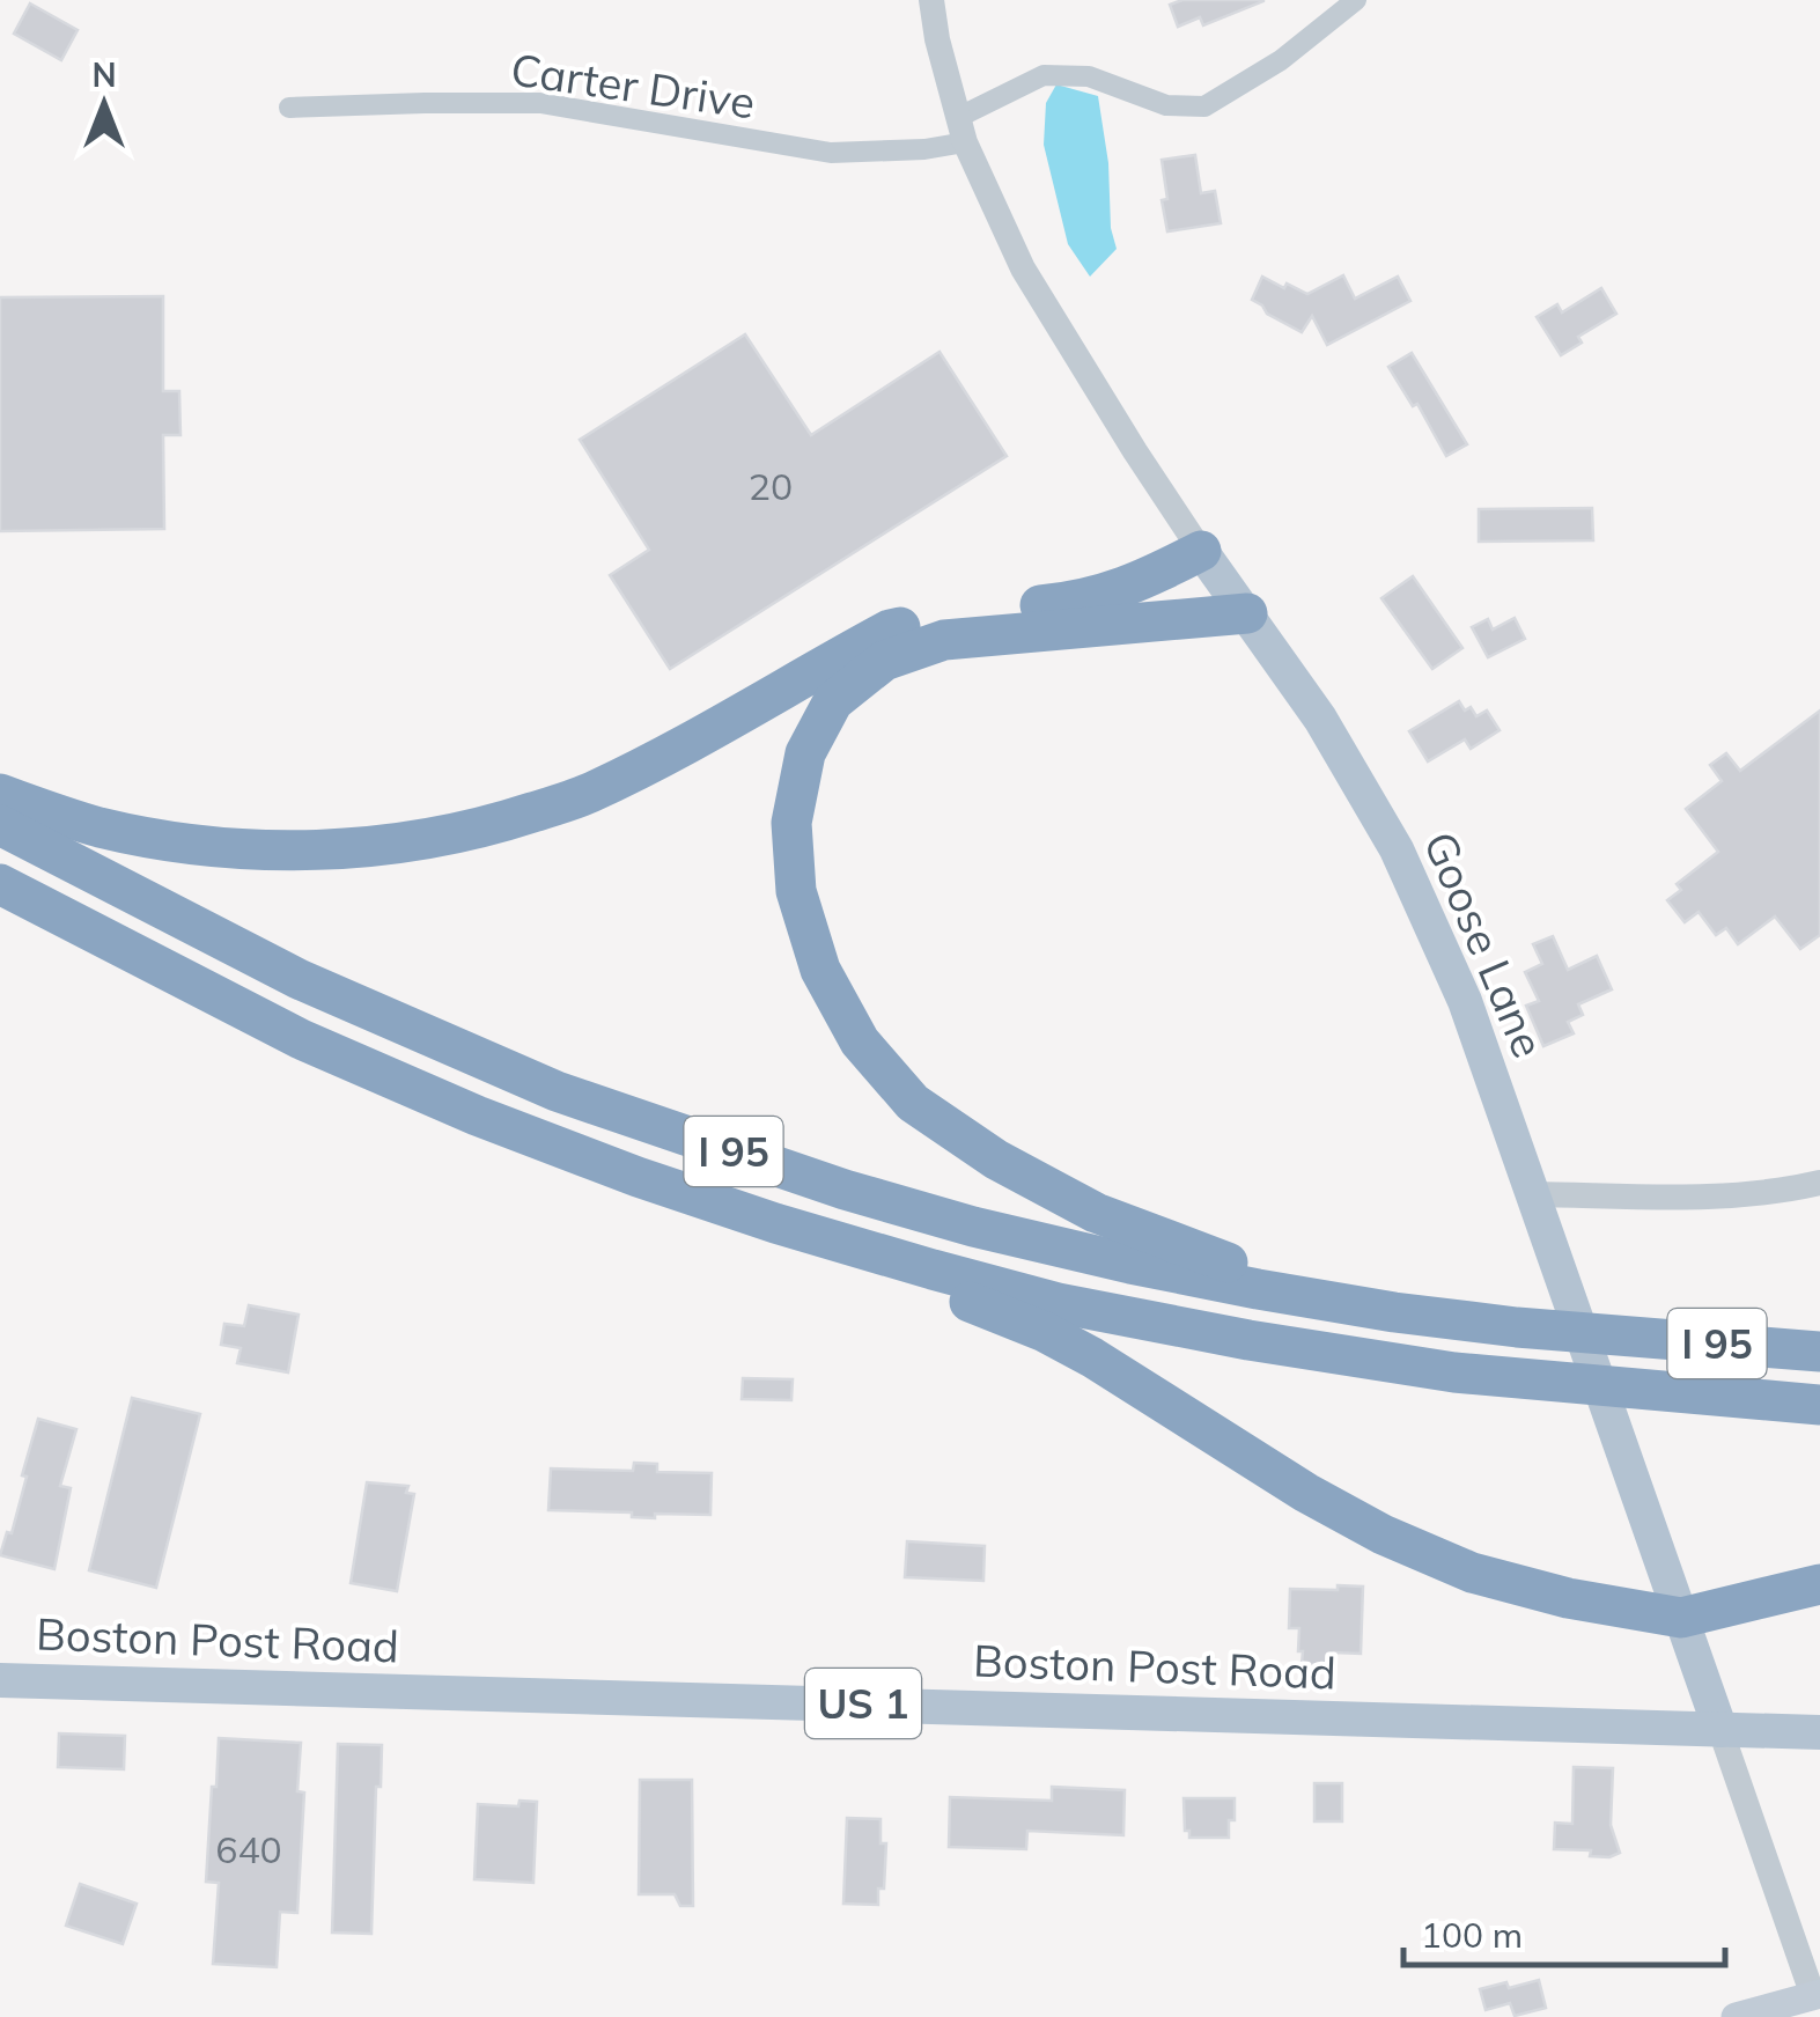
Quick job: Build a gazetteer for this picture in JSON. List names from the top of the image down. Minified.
{"streets":{"highway":["I 95"],"main road":["Goose Lane","Boston Post Road","US 1"],"street":["Carter Drive"]},"crossings":[["Carter Drive","Goose Lane"],["Goose Lane","Boston Post Road"]],"house_numbers":["20","640"],"scale_bar":"100 m","north":"top"}
